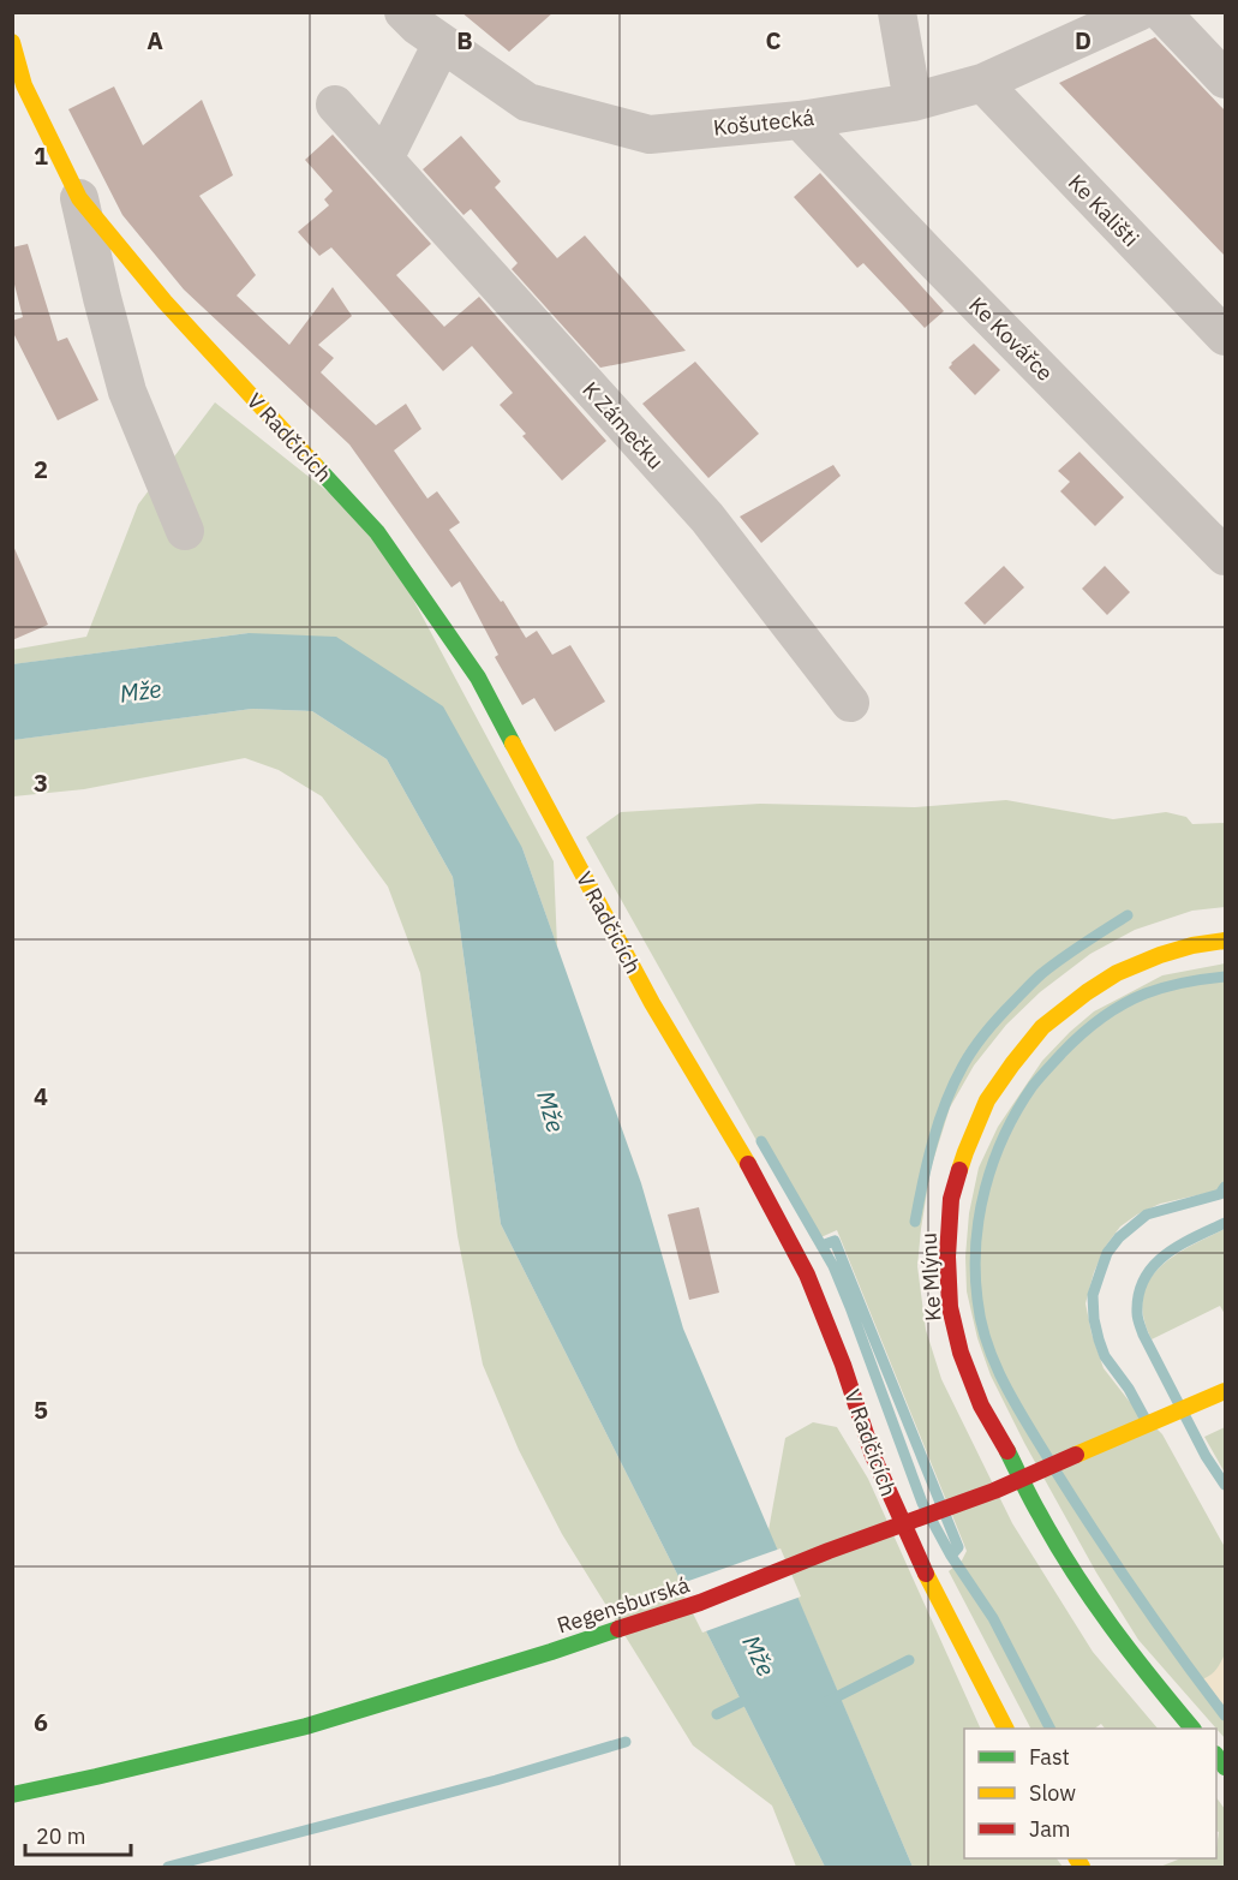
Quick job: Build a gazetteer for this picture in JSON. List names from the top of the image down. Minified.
{"streets":{"street":["Košutecká","Ke Kališti","Ke Kovářce","K Zámečku","V Radčicích","Ke Mlýnu","Regensburská"]},"crossings":[["Košutecká","Ke Kališti"],["Košutecká","Ke Kovářce"]],"water":["Mže"],"legend":["Fast","Slow","Jam"],"scale_bar":"20 m","grid":{"columns":["A","B","C","D"],"rows":["1","2","3","4","5","6"]}}
